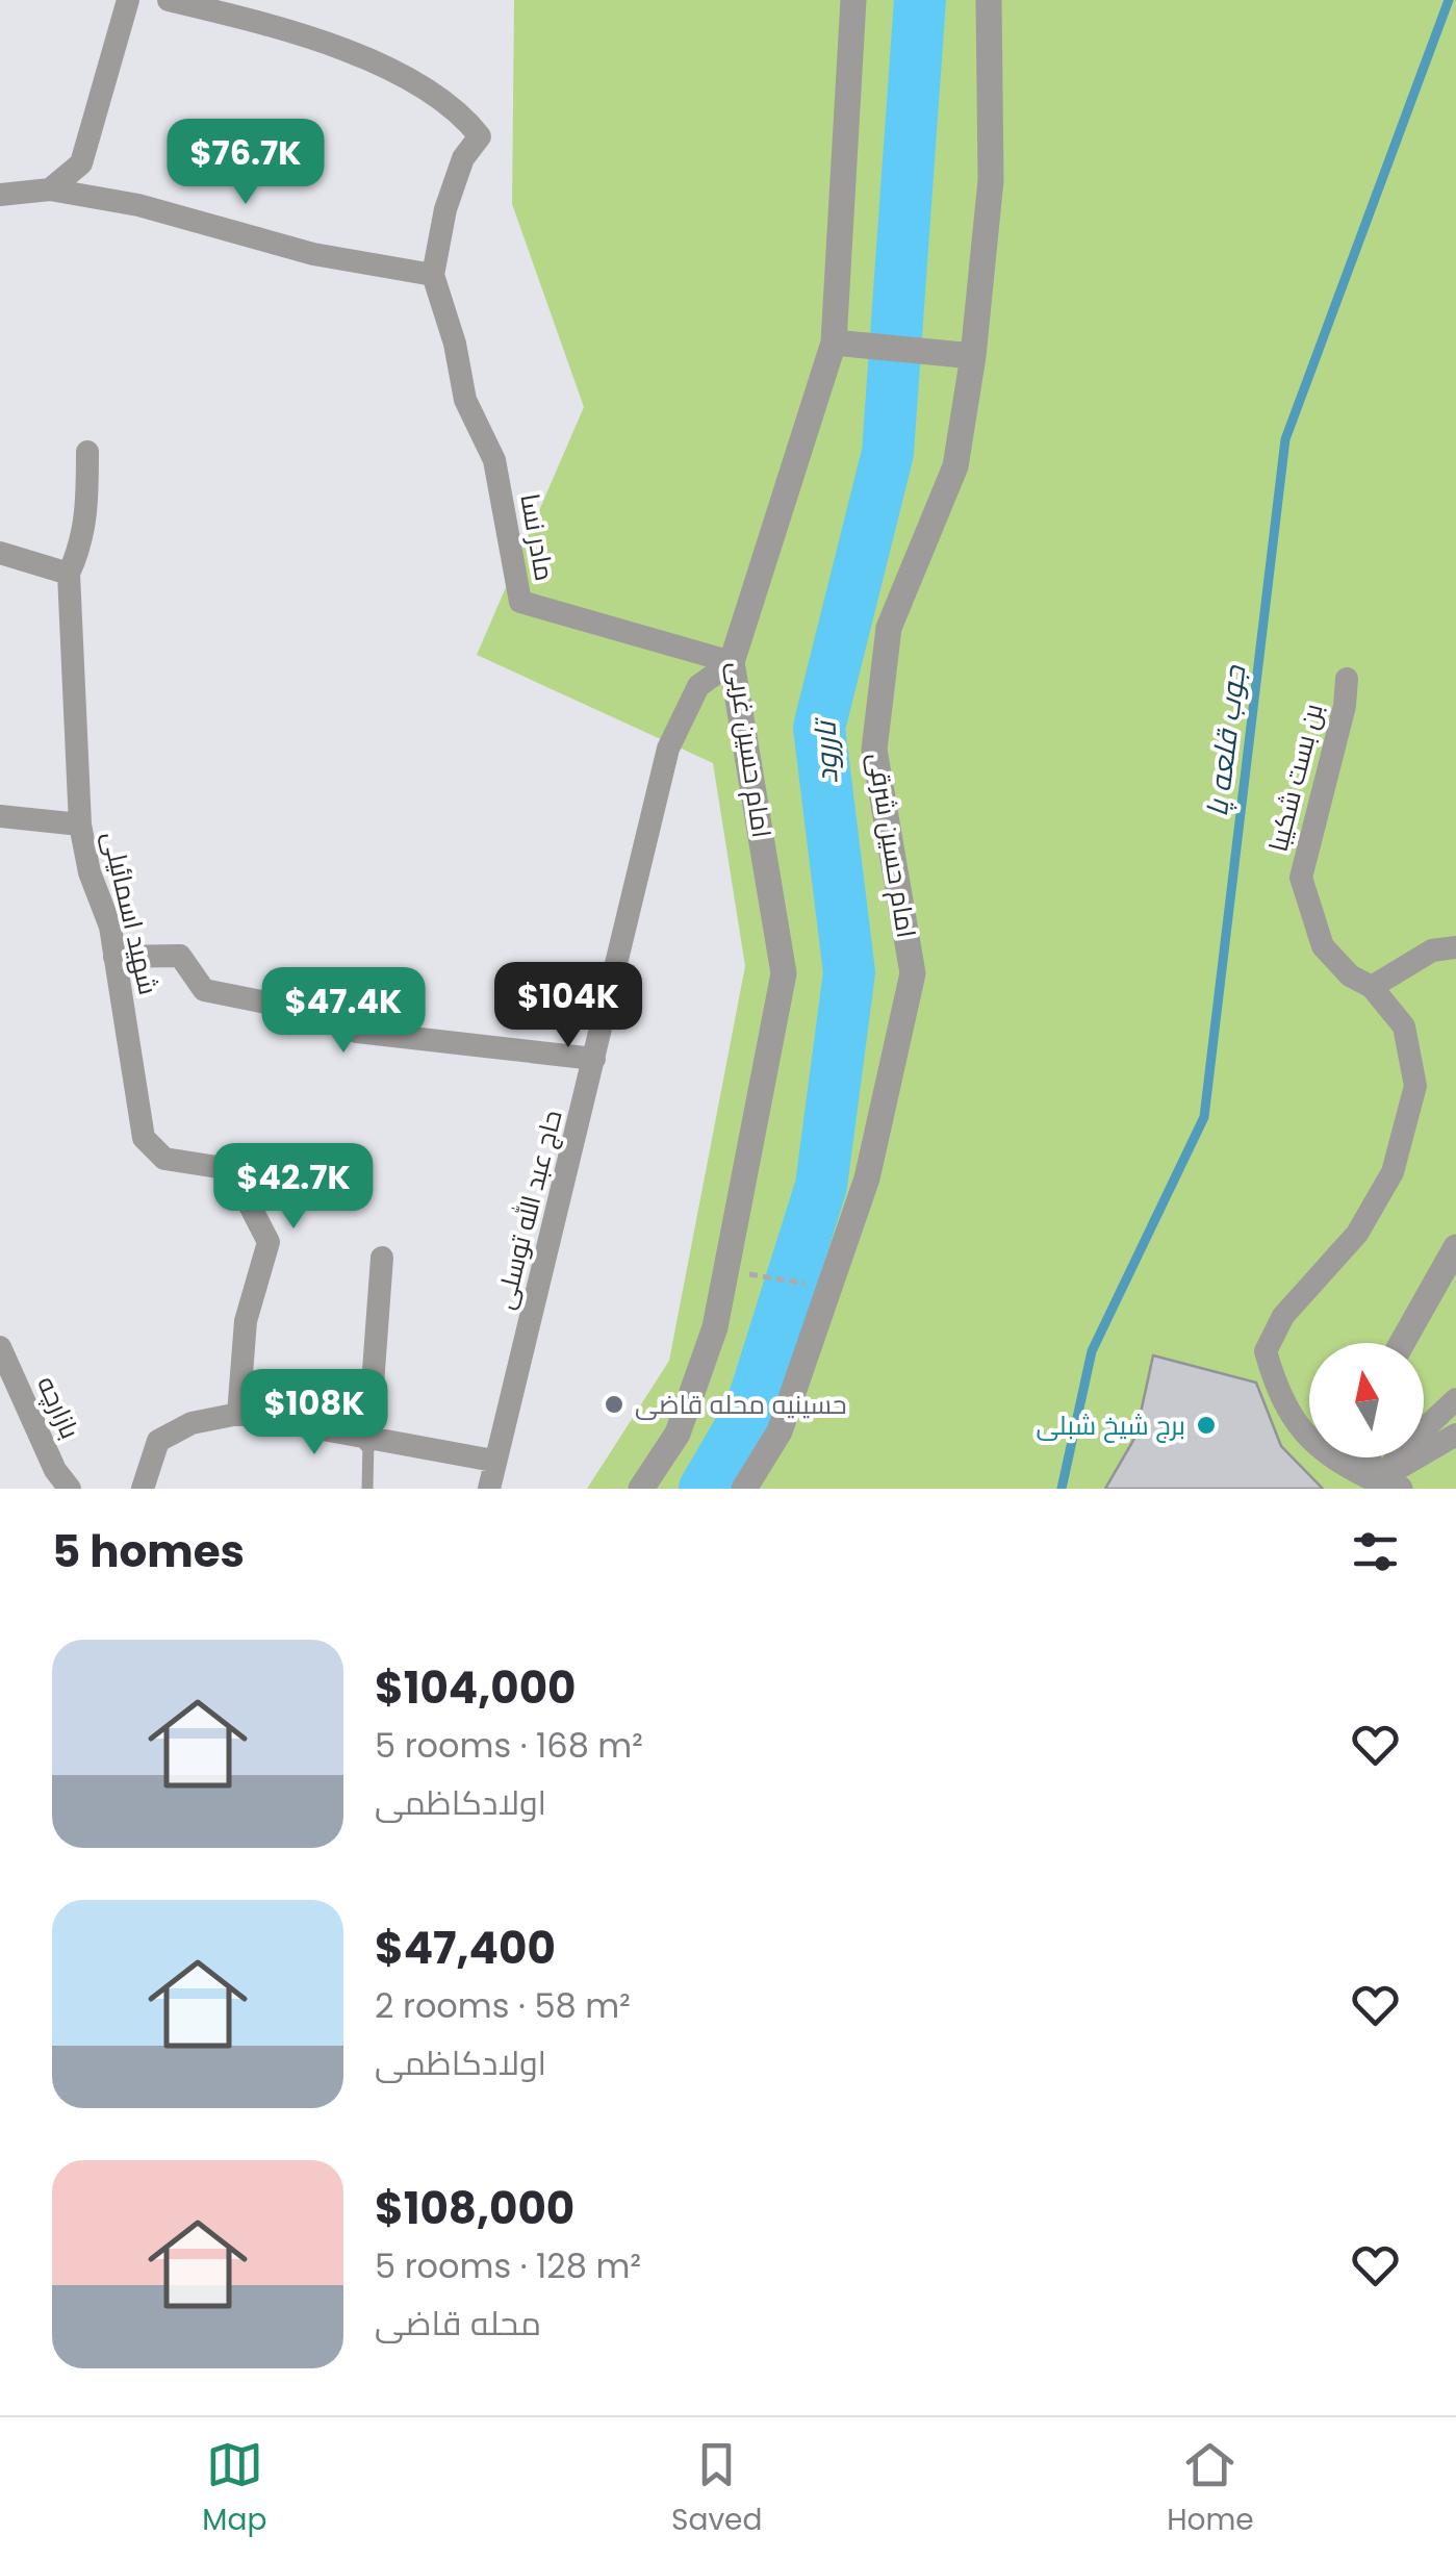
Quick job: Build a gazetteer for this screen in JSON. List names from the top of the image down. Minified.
{"streets":{"street":["مادر نسا","امام حسین غربی","بن بست شکیبا","امام حسین شرقی","شهید اسمائیلی","حاج عبد الله توسلی","بازارچه"]},"crossings":[["مادر نسا","امام حسین غربی"],["مادر نسا","حاج عبد الله توسلی"],["امام حسین غربی","حاج عبد الله توسلی"]],"water":["جوب قلعه پا","تاررود"],"places":["حسینیه محله قاضی","برج شیخ شبلی"],"north":"top","page":{"price":["$76.7K","$104K","$47.4K","$42.7K","$108K"],"heading":"5 homes","list":[{"name":"$104,000","note":"5 rooms · 168 m² · اولادکاظمی"},{"name":"$47,400","note":"2 rooms · 58 m² · اولادکاظمی"},{"name":"$108,000","note":"5 rooms · 128 m² · محله قاضی"}],"tabs":["Map","Saved","Home"]}}
